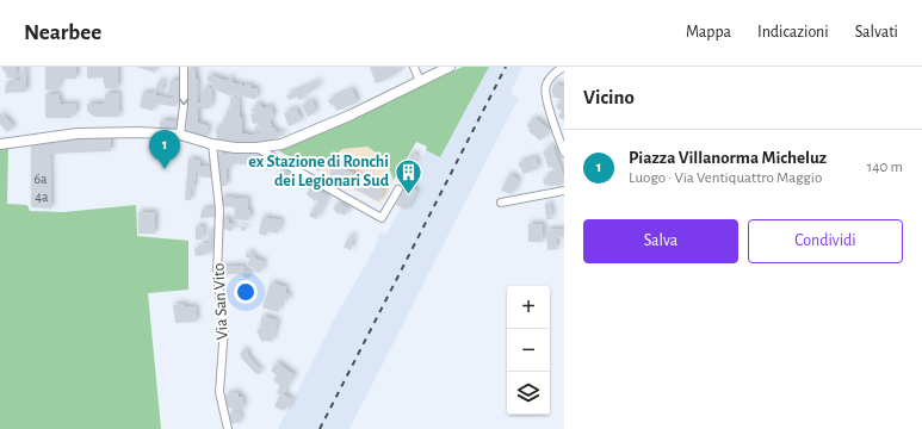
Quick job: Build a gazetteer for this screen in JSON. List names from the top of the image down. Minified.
{"streets":{"street":["Via San Vito"]},"places":{"building":["ex Stazione di Ronchi dei Legionari Sud"]},"house_numbers":["6a","4a"],"page":{"header":"Nearbee","nav":["Mappa","Indicazioni","Salvati"],"heading":"Vicino","list":[{"mark":"1","name":"Piazza Villanorma Micheluz","note":"Luogo · Via Ventiquattro Maggio","value":"140 m"}],"pins":"1","buttons":["Salva","Condividi"],"map_buttons":["+","−"]}}
